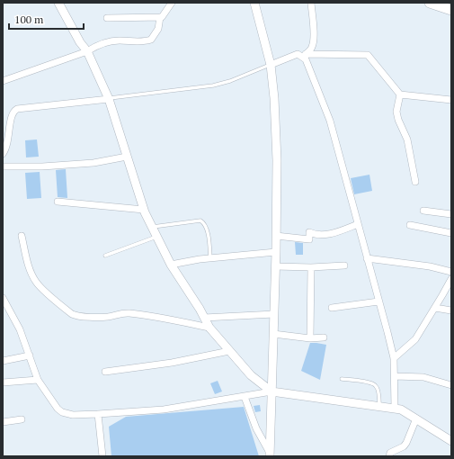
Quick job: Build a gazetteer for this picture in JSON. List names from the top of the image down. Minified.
{"scale_bar":"100 m"}
